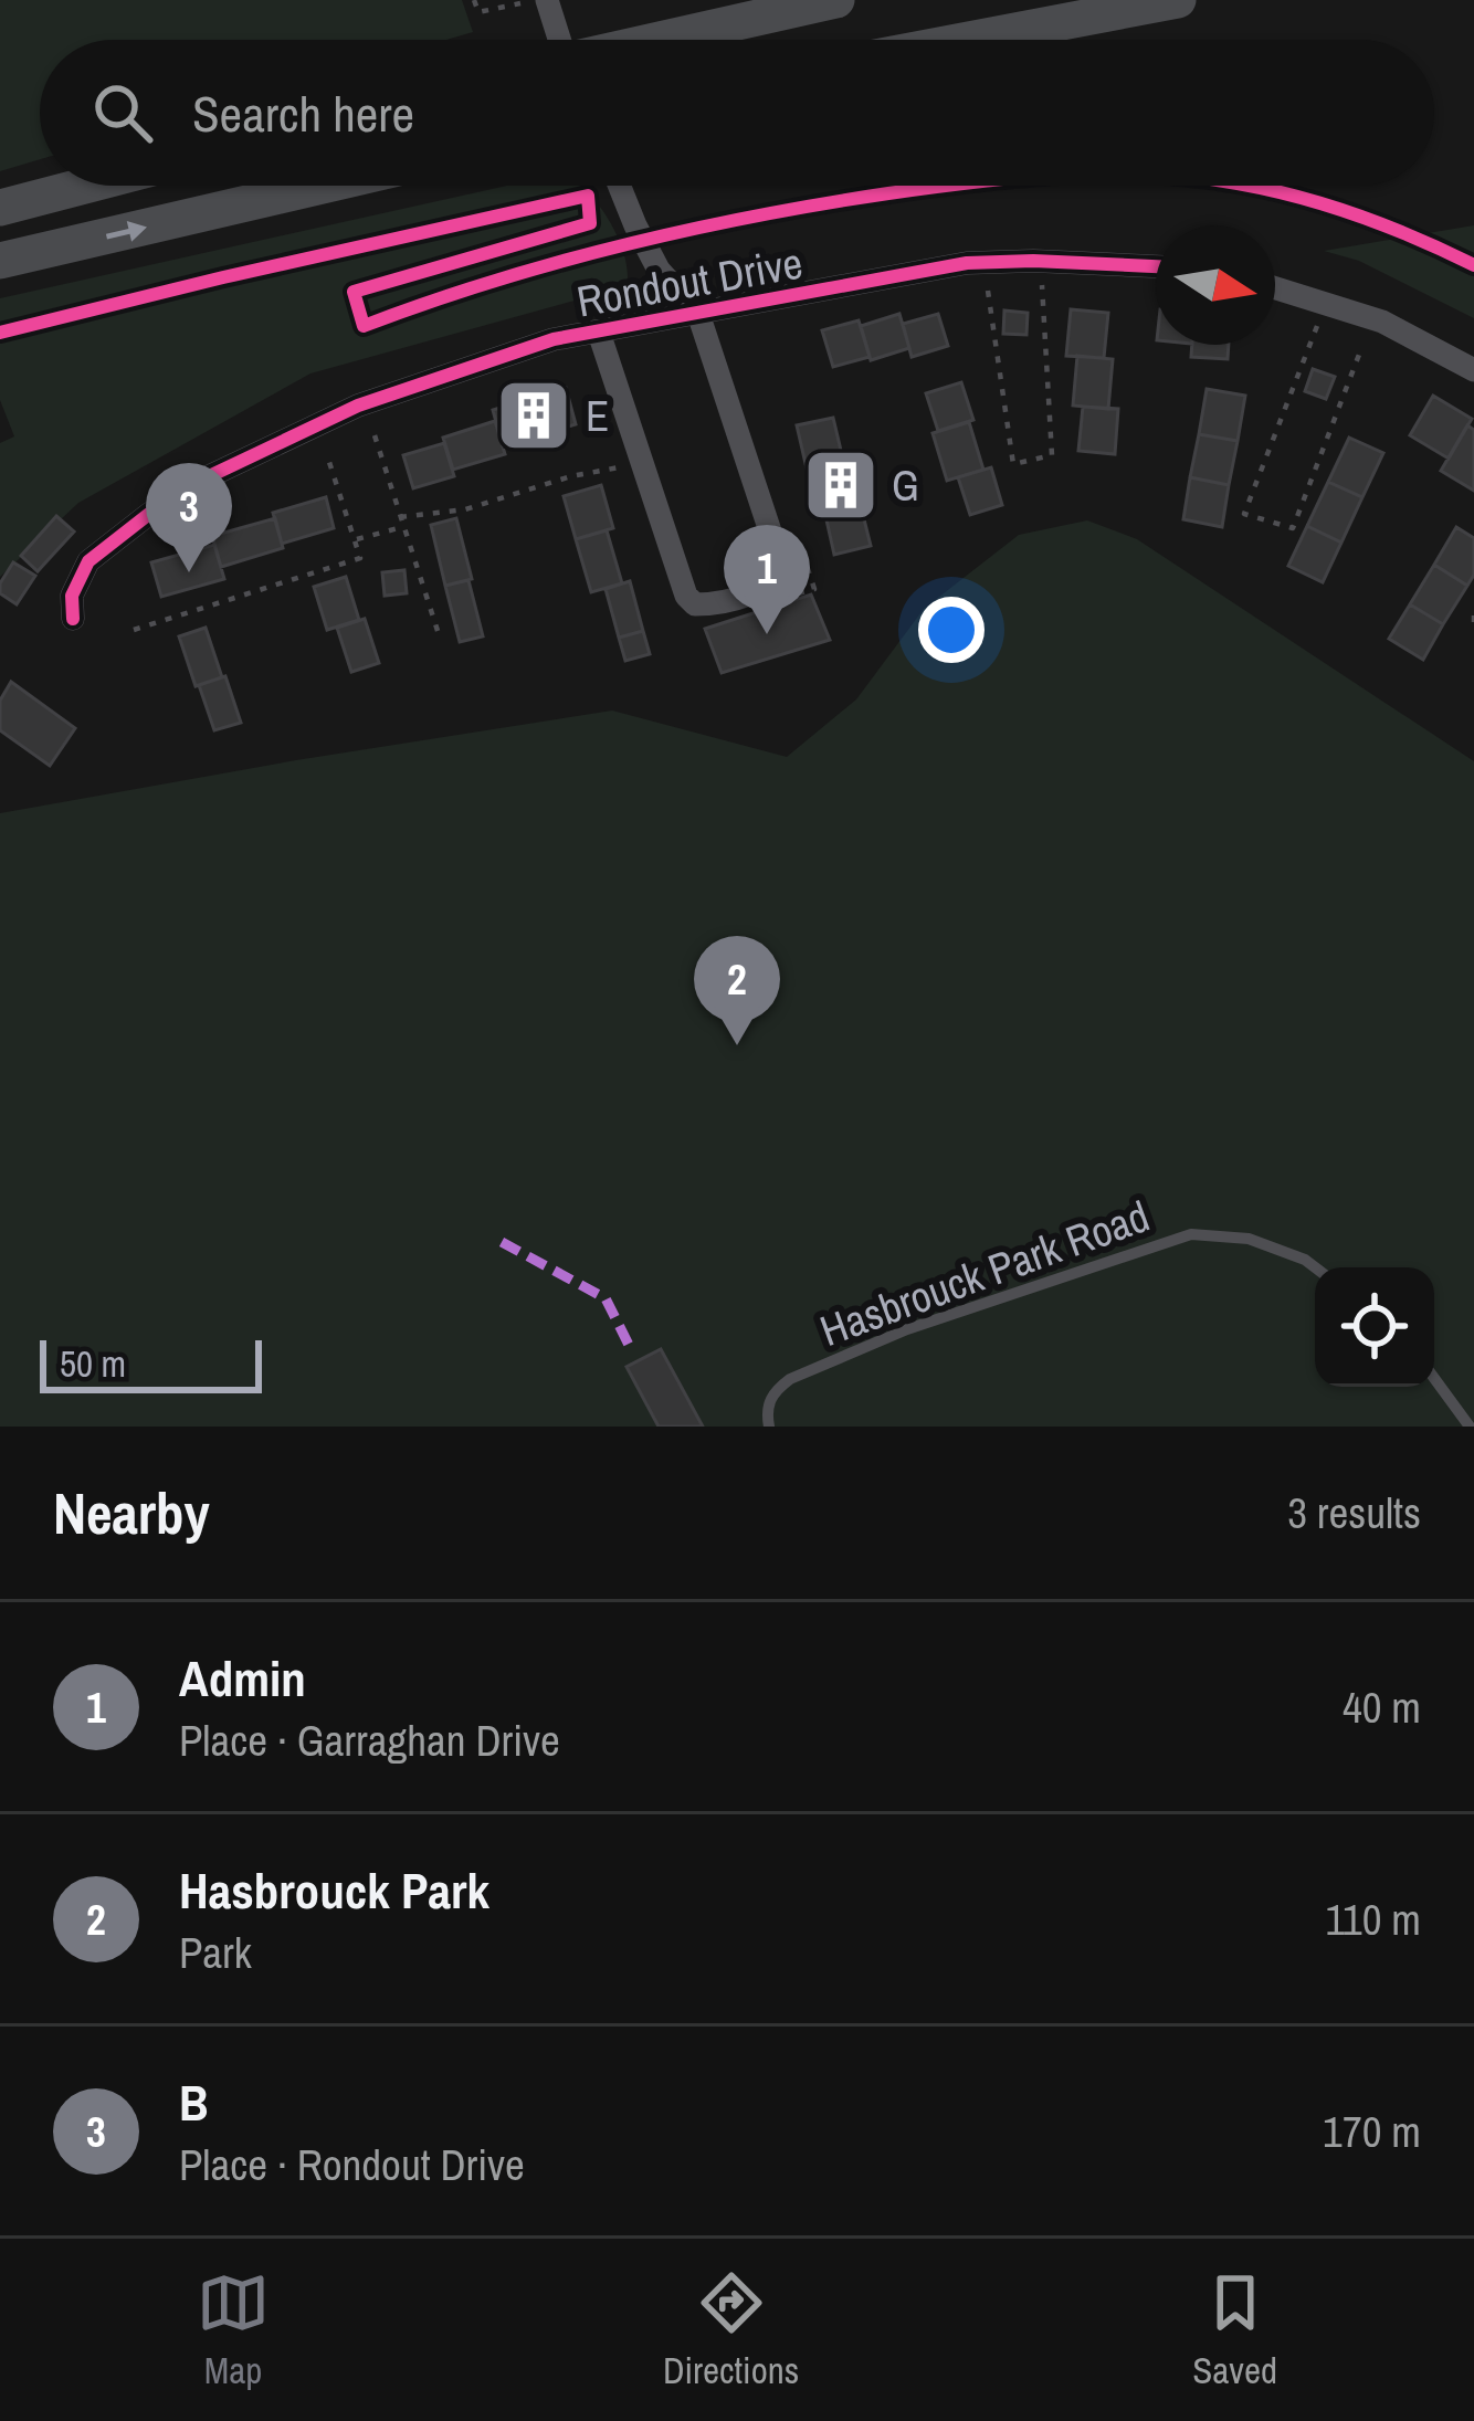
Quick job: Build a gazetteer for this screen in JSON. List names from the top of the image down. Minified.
{"streets":{"street":["Rondout Drive"],"lane":["Hasbrouck Park Road"]},"places":{"building":["E","G"]},"scale_bar":"50 m","north":"right","page":{"search":"Search here","pins":["3","1","2"],"scale":"50 m","heading":["Nearby","3 results"],"list":[{"mark":"1","name":"Admin","note":"Place · Garraghan Drive","value":"40 m"},{"mark":"2","name":"Hasbrouck Park","note":"Park","value":"110 m"},{"mark":"3","name":"B","note":"Place · Rondout Drive","value":"170 m"}],"nav":["Map","Directions","Saved"]}}
